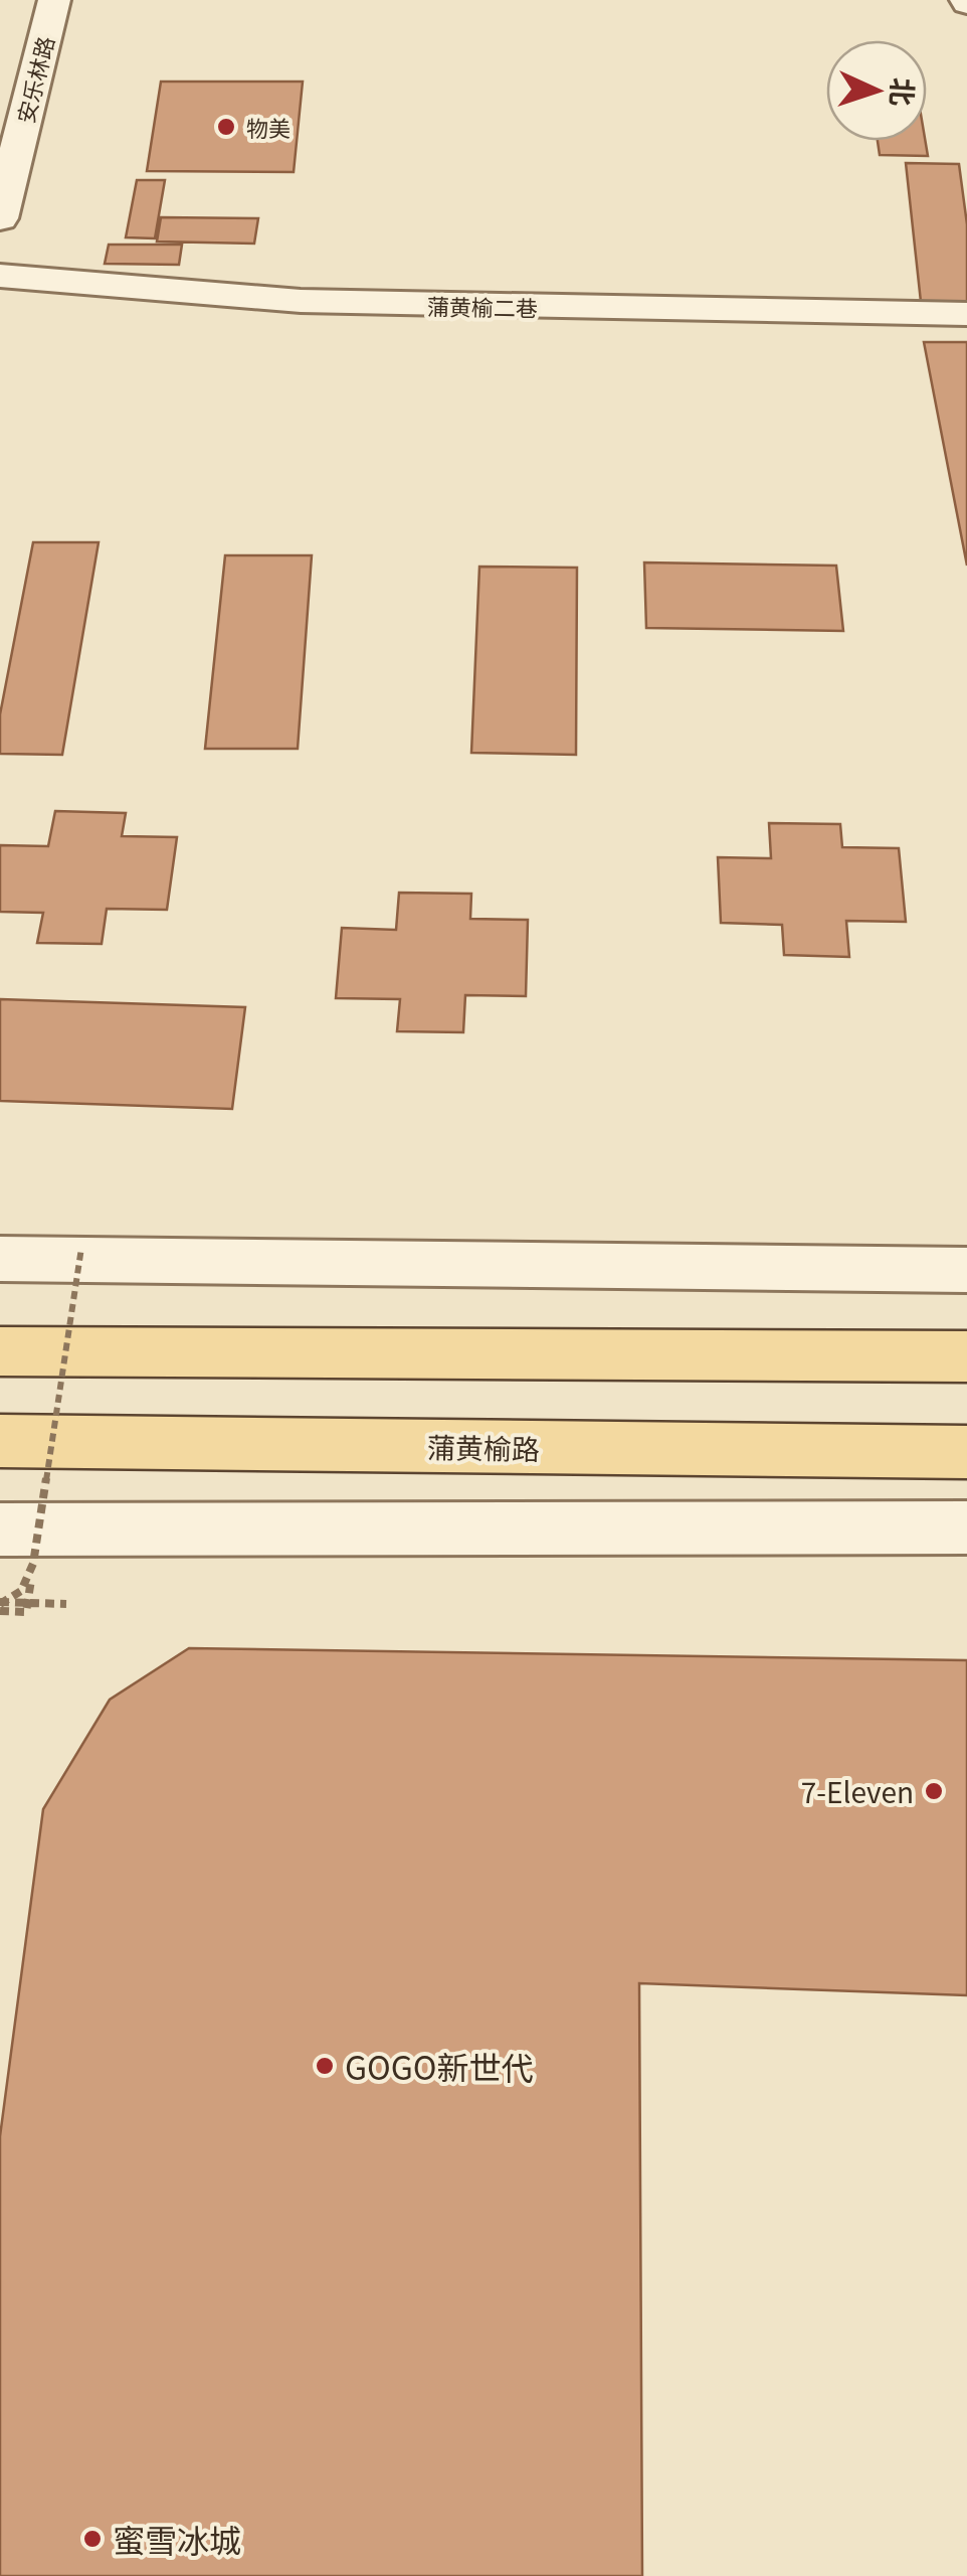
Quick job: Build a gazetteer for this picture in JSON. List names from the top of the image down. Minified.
{"streets":{"main road":["蒲黄榆路"],"street":["安乐林路","蒲黄榆二巷"]},"places":["物美","7-Eleven","GOGO新世代","蜜雪冰城"],"north":"right"}
